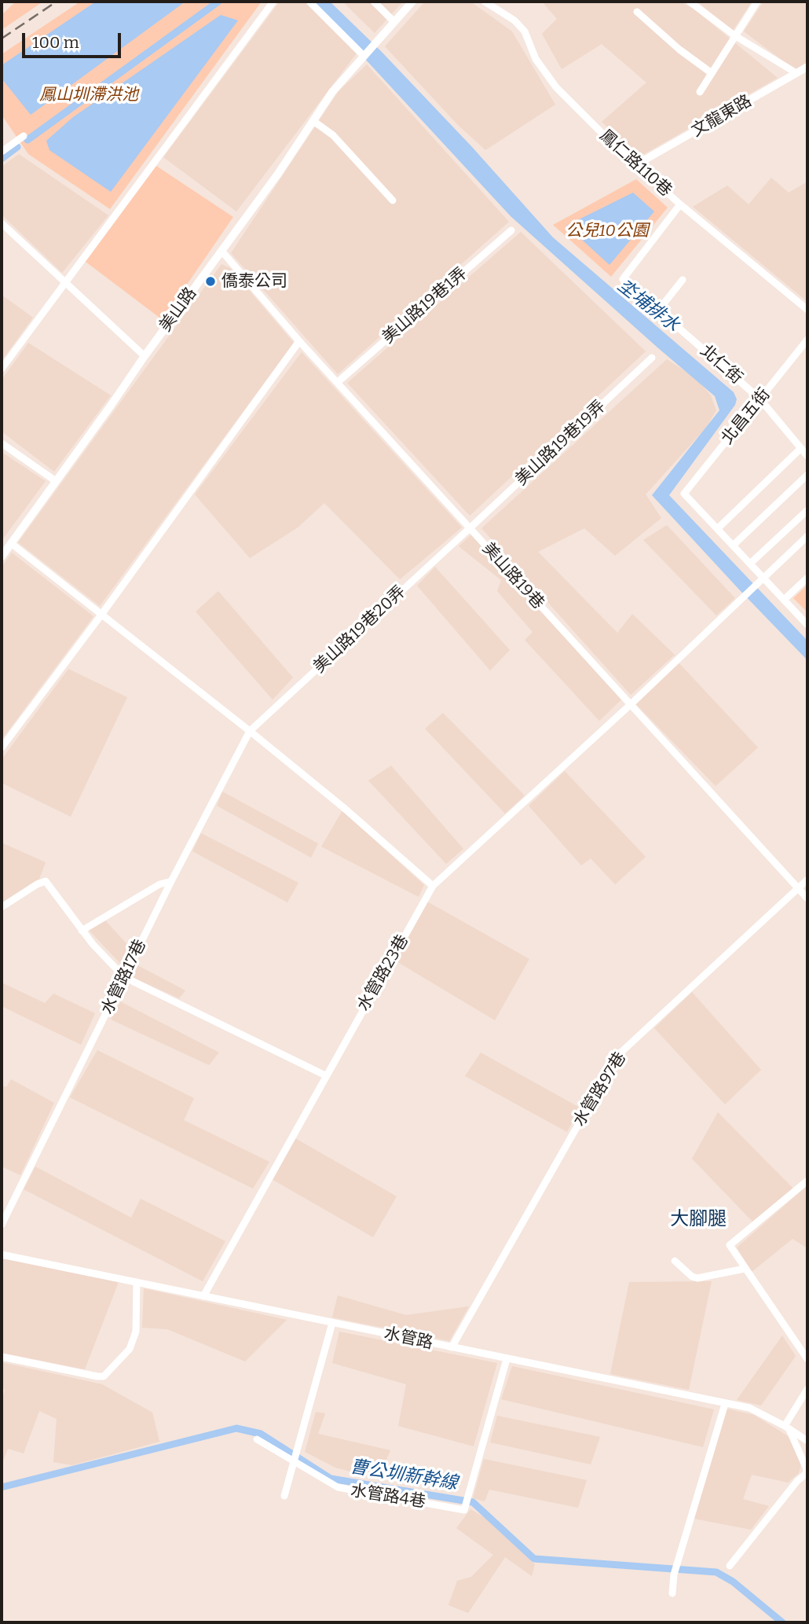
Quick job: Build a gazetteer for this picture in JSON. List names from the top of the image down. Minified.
{"streets":{"street":["文龍東路","鳳仁路110巷","美山路19巷1弄","美山路","北仁街","北昌五街","美山路19巷19弄","美山路19巷","美山路19巷20弄","水管路23巷","水管路17巷","水管路97巷","水管路","水管路4巷"]},"crossings":[["文龍東路","鳳仁路110巷"],["鳳仁路110巷","北仁街"],["美山路19巷1弄","美山路19巷"],["美山路","美山路19巷"],["北仁街","北昌五街"],["美山路19巷19弄","美山路19巷"],["美山路19巷19弄","美山路19巷20弄"],["美山路19巷","美山路19巷20弄"],["美山路19巷","水管路23巷"],["美山路19巷","水管路97巷"],["美山路19巷20弄","水管路17巷"],["水管路23巷","水管路"],["水管路97巷","水管路"],["水管路","水管路4巷"]],"districts":["大腳腿"],"water":["坔埔排水","曹公圳新幹線"],"parks":["鳳山圳滯洪池","公兒10公園"],"places":["僑泰公司"],"scale_bar":"100 m"}
